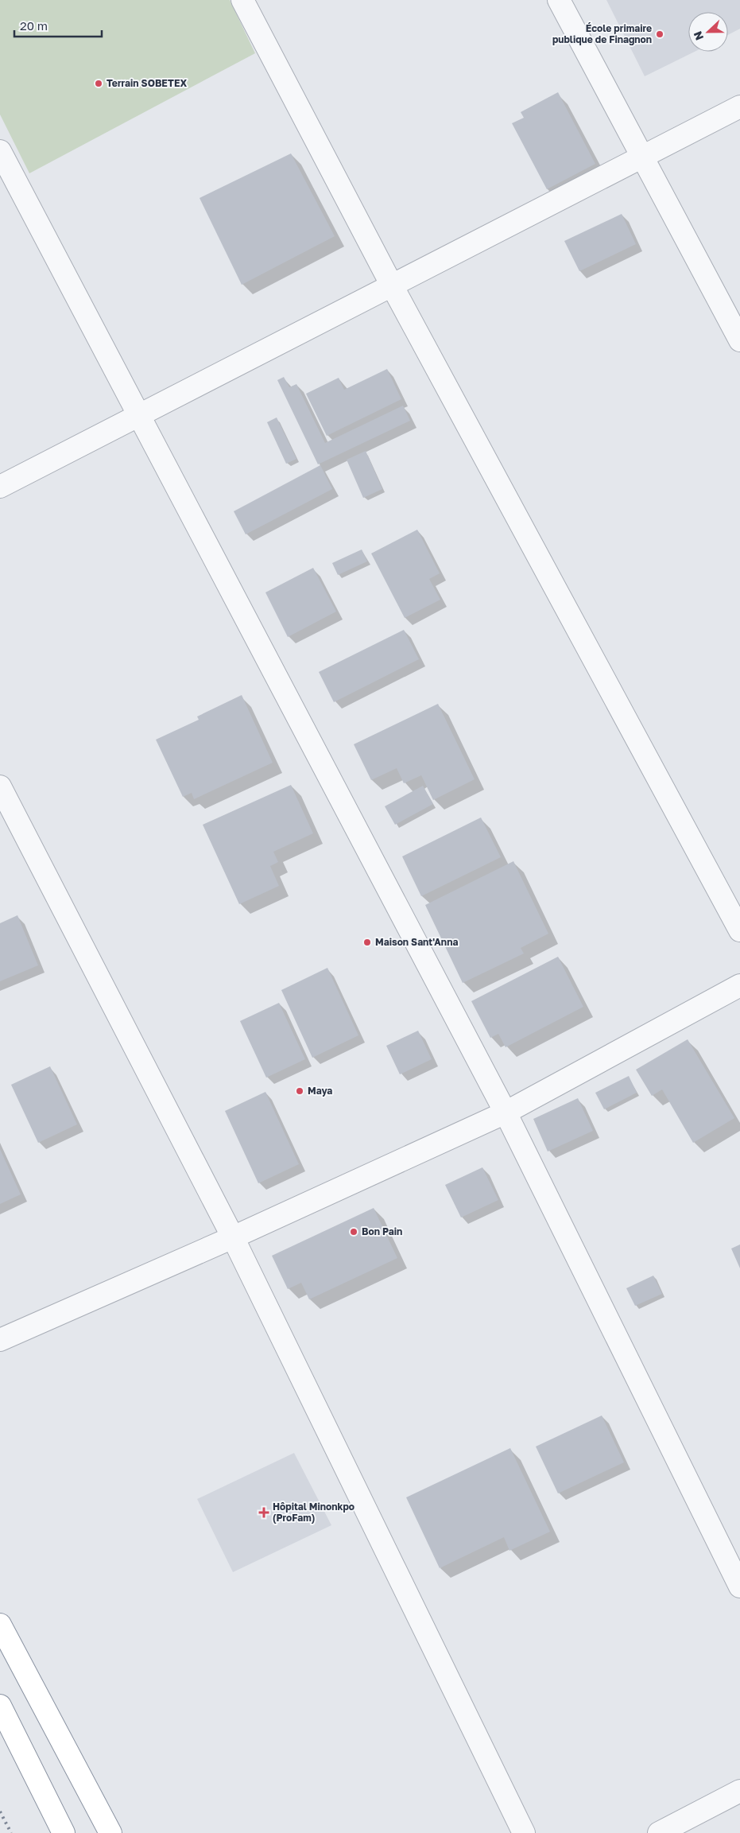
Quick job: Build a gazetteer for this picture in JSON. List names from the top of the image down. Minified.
{"places":{"other":["École primaire publique de Finagnon","Terrain SOBETEX","Maison Sant'Anna","Maya","Bon Pain"],"health":["Hôpital Minonkpo (ProFam)"]},"scale_bar":"20 m","north":"left"}
